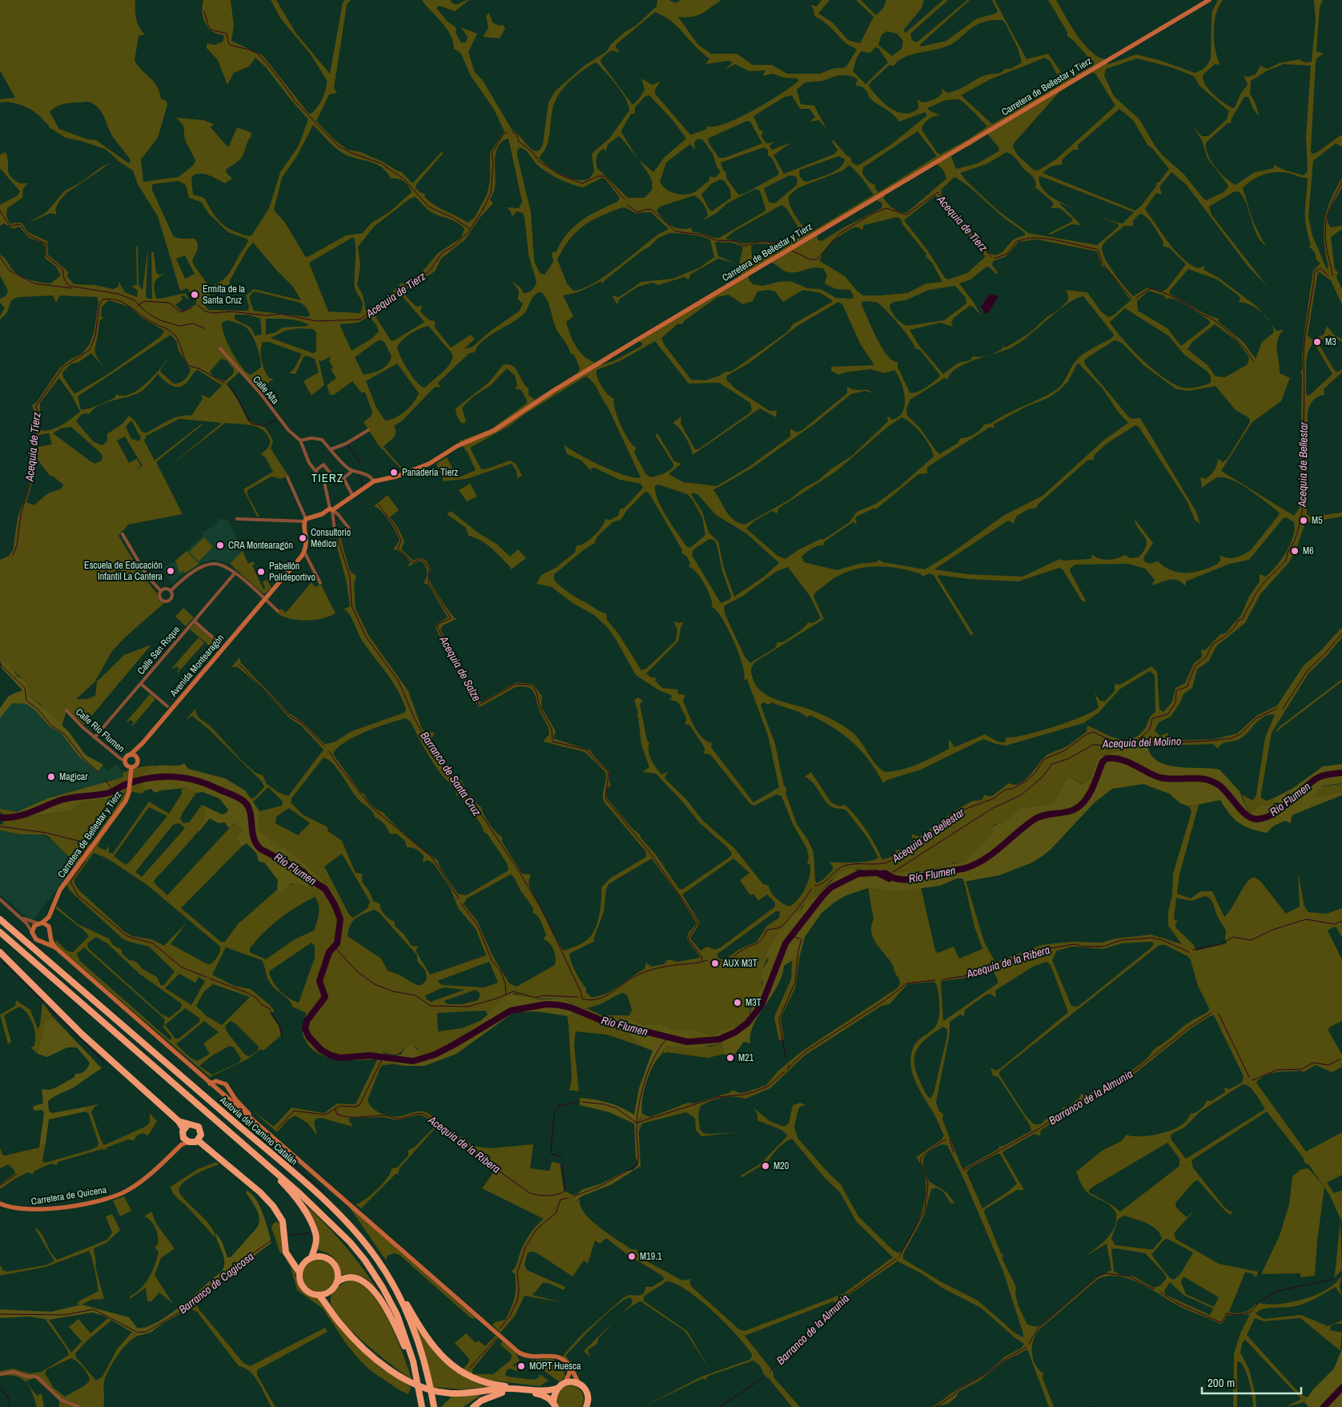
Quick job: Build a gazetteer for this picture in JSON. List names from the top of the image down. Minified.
{"streets":{"highway":["Autovía del Camino Catalán"],"street":["Carretera de Bellestar y Tierz","Calle Alta","Calle San Roque","Avenida Montearagón","Calle Río Flumen","Carretera de Quicena"]},"crossings":[["Carretera de Bellestar y Tierz","Avenida Montearagón"],["Carretera de Bellestar y Tierz","Calle Río Flumen"],["Calle San Roque","Calle Río Flumen"],["Avenida Montearagón","Calle Río Flumen"]],"districts":["TIERZ"],"water":["Acequia de Tierz","Acequia de Bellestar","Acequia de Salze","Acequia del Molino","Barranco de Santa Cruz","Río Flumen","Acequia de la Ribera","Barranco de la Almunia","Barranco de Cagicosa"],"places":["Ermita de la Santa Cruz","M3","Panaderia Tierz","M5","Consultorio Médico","CRA Montearagón","M6","Escuela de Educación Infantil La Cantera","Pabellón Polideportivo","Magicar","AUX M3T","M3T","M21","M20","M19.1","MOPT Huesca"],"scale_bar":"200 m"}
